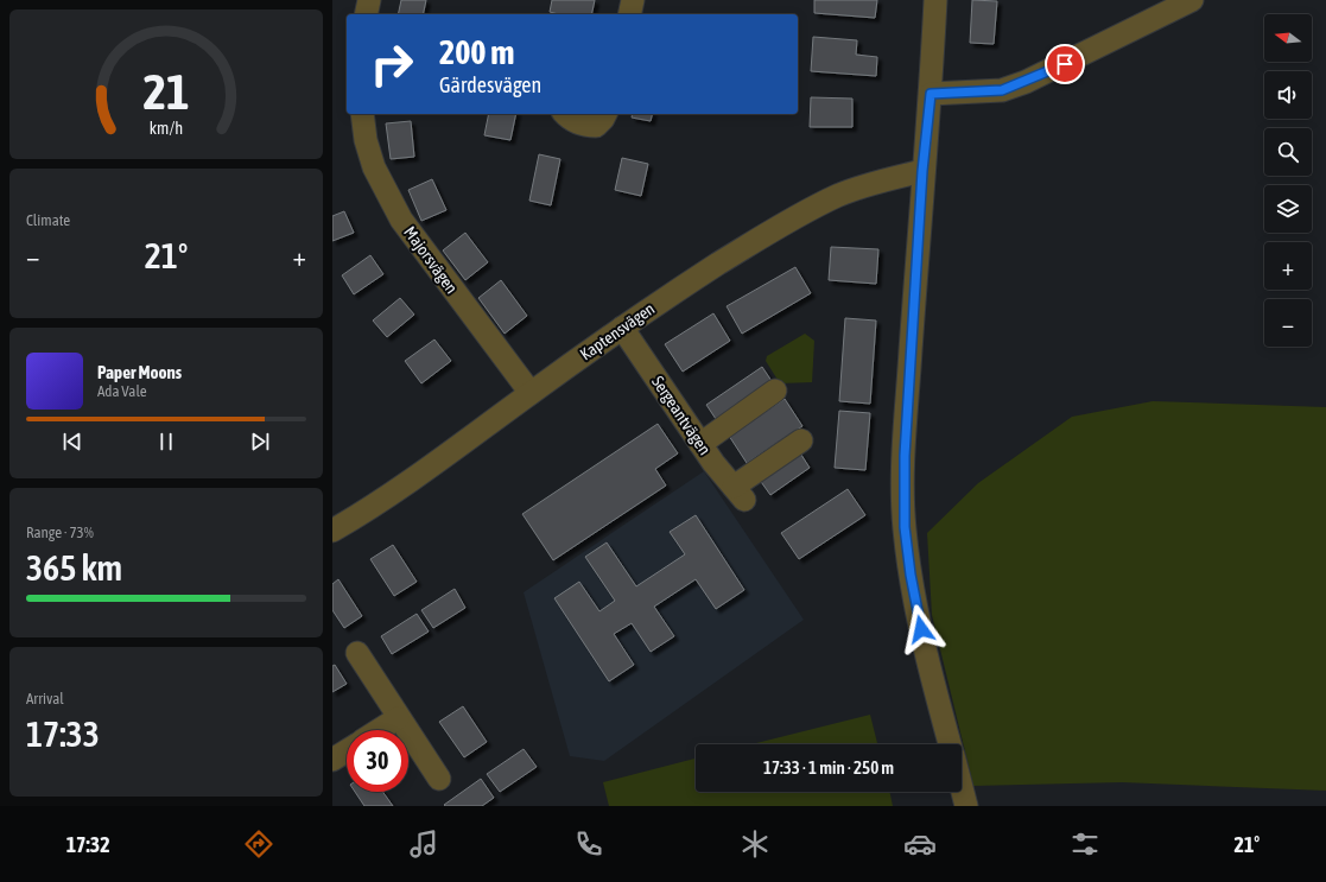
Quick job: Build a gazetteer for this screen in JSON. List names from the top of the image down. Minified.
{"streets":{"street":["Majorsvägen","Kaptensvägen","Sergeantvägen"]},"crossings":[["Majorsvägen","Kaptensvägen"],["Kaptensvägen","Sergeantvägen"]],"north":"left","page":{"map_buttons":["+","−"],"turn":["200 m","Gärdesvägen"],"tile":["Climate",["Range · 73%","365 km"],["Arrival","17:33"]],"heat":["−","21°","+"],"song":["Paper Moons","Ada Vale"],"limit":"30","trip":"17:33 · 1 min · 250 m","tabs":["17:32","21°"],"gauge":["21","km/h"]}}
